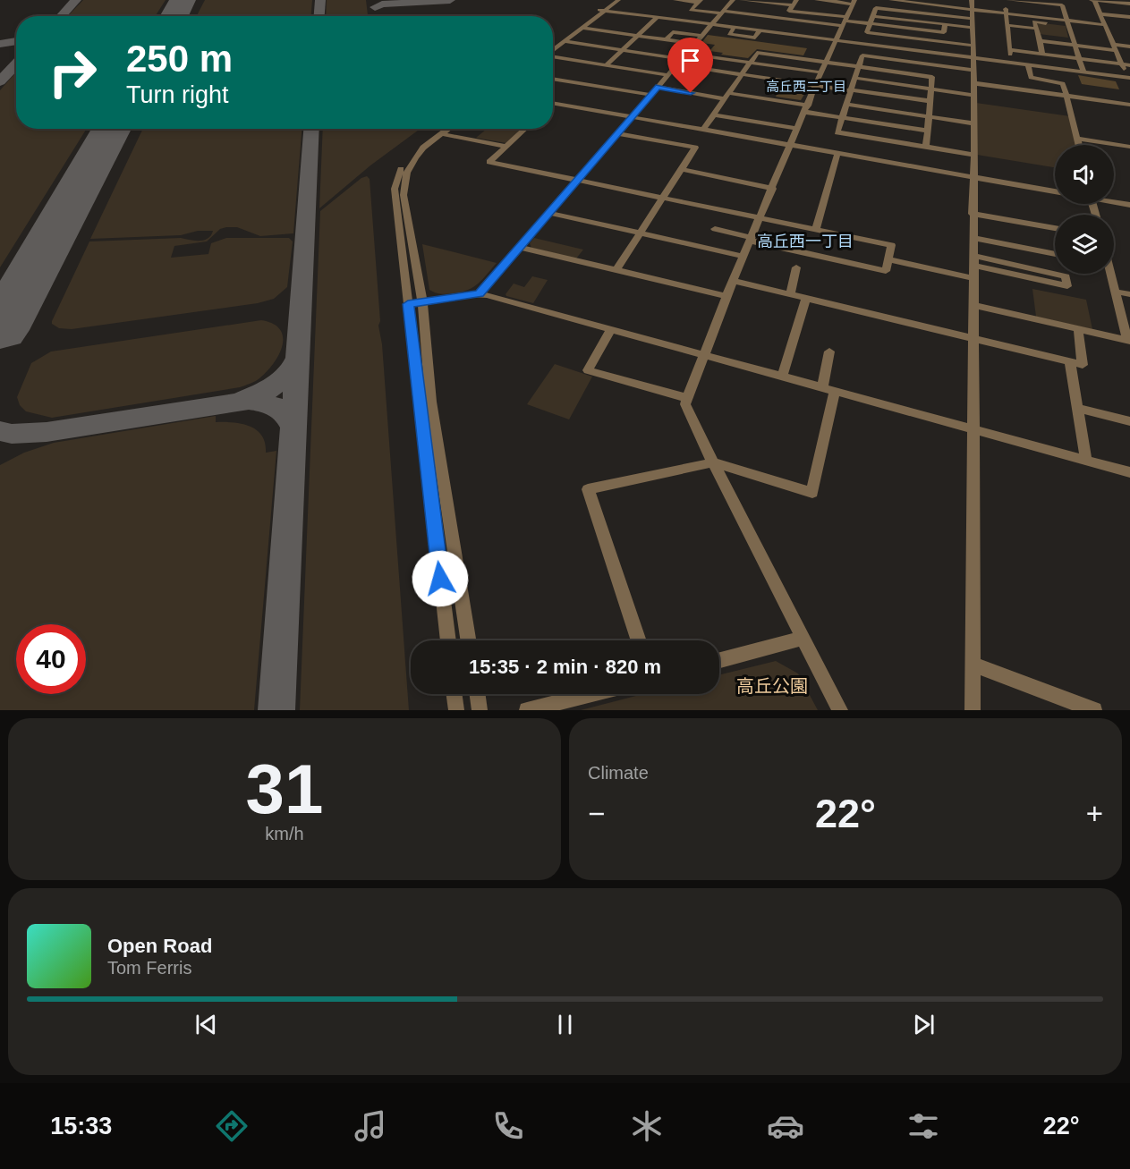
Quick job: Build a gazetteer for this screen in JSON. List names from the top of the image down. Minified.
{"districts":["高丘西二丁目","高丘西一丁目"],"parks":["高丘公園"],"page":{"turn":["250 m","Turn right"],"limit":"40","trip":"15:35 · 2 min · 820 m","tile":[["31","km/h"],"Climate"],"heat":["−","22°","+"],"song":["Open Road","Tom Ferris"],"tabs":["15:33","22°"]}}
